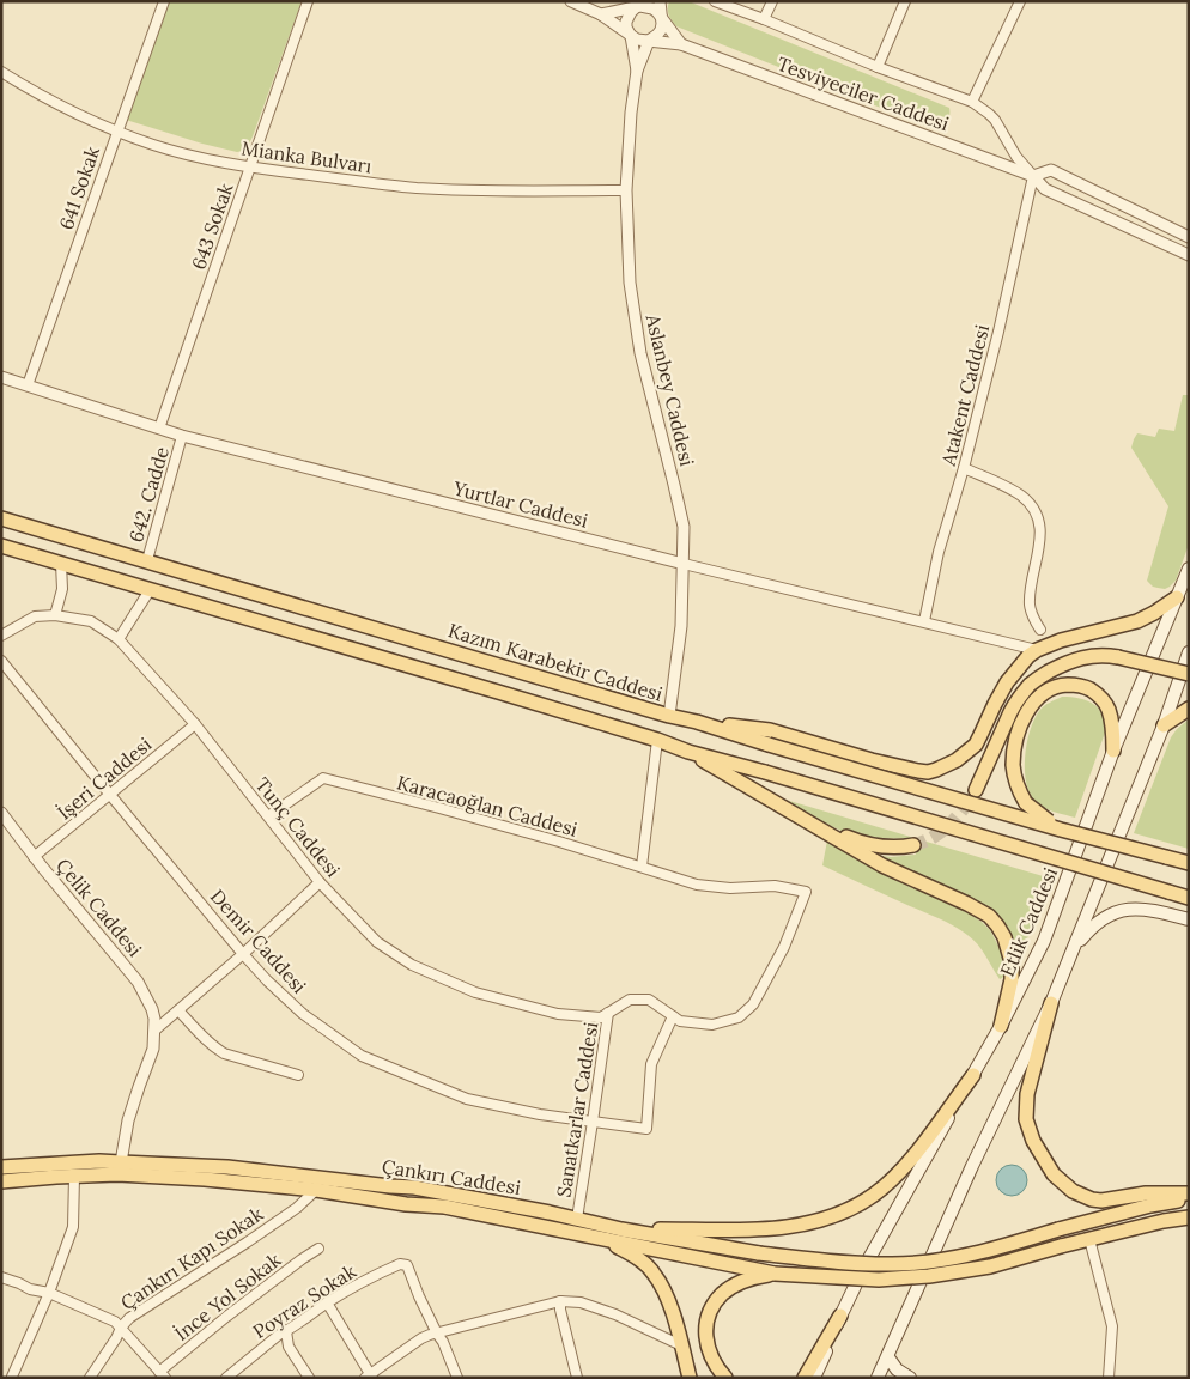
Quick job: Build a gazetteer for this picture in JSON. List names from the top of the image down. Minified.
{"streets":{"main road":["Kazım Karabekir Caddesi","Etlik Caddesi","Çankırı Caddesi"],"street":["Tesviyeciler Caddesi","Mianka Bulvarı","641 Sokak","643 Sokak","Aslanbey Caddesi","Atakent Caddesi","642. Cadde","Yurtlar Caddesi","İşeri Caddesi","Karacaoğlan Caddesi","Tunç Caddesi","Çelik Caddesi","Demir Caddesi","Sanatkarlar Caddesi","Çankırı Kapı Sokak","İnce Yol Sokak","Poyraz Sokak"]},"crossings":[["Tesviyeciler Caddesi","Atakent Caddesi"],["Mianka Bulvarı","641 Sokak"],["Mianka Bulvarı","643 Sokak"],["Mianka Bulvarı","Aslanbey Caddesi"],["641 Sokak","Yurtlar Caddesi"],["643 Sokak","Yurtlar Caddesi"],["Aslanbey Caddesi","Yurtlar Caddesi"],["Aslanbey Caddesi","Kazım Karabekir Caddesi"],["Atakent Caddesi","Yurtlar Caddesi"],["642. Cadde","Yurtlar Caddesi"],["642. Cadde","Kazım Karabekir Caddesi"],["İşeri Caddesi","Tunç Caddesi"],["İşeri Caddesi","Çelik Caddesi"],["İşeri Caddesi","Demir Caddesi"],["Karacaoğlan Caddesi","Tunç Caddesi"],["Karacaoğlan Caddesi","Sanatkarlar Caddesi"],["Tunç Caddesi","Sanatkarlar Caddesi"],["Demir Caddesi","Sanatkarlar Caddesi"],["Sanatkarlar Caddesi","Çankırı Caddesi"],["Çankırı Caddesi","Çankırı Kapı Sokak"]]}
